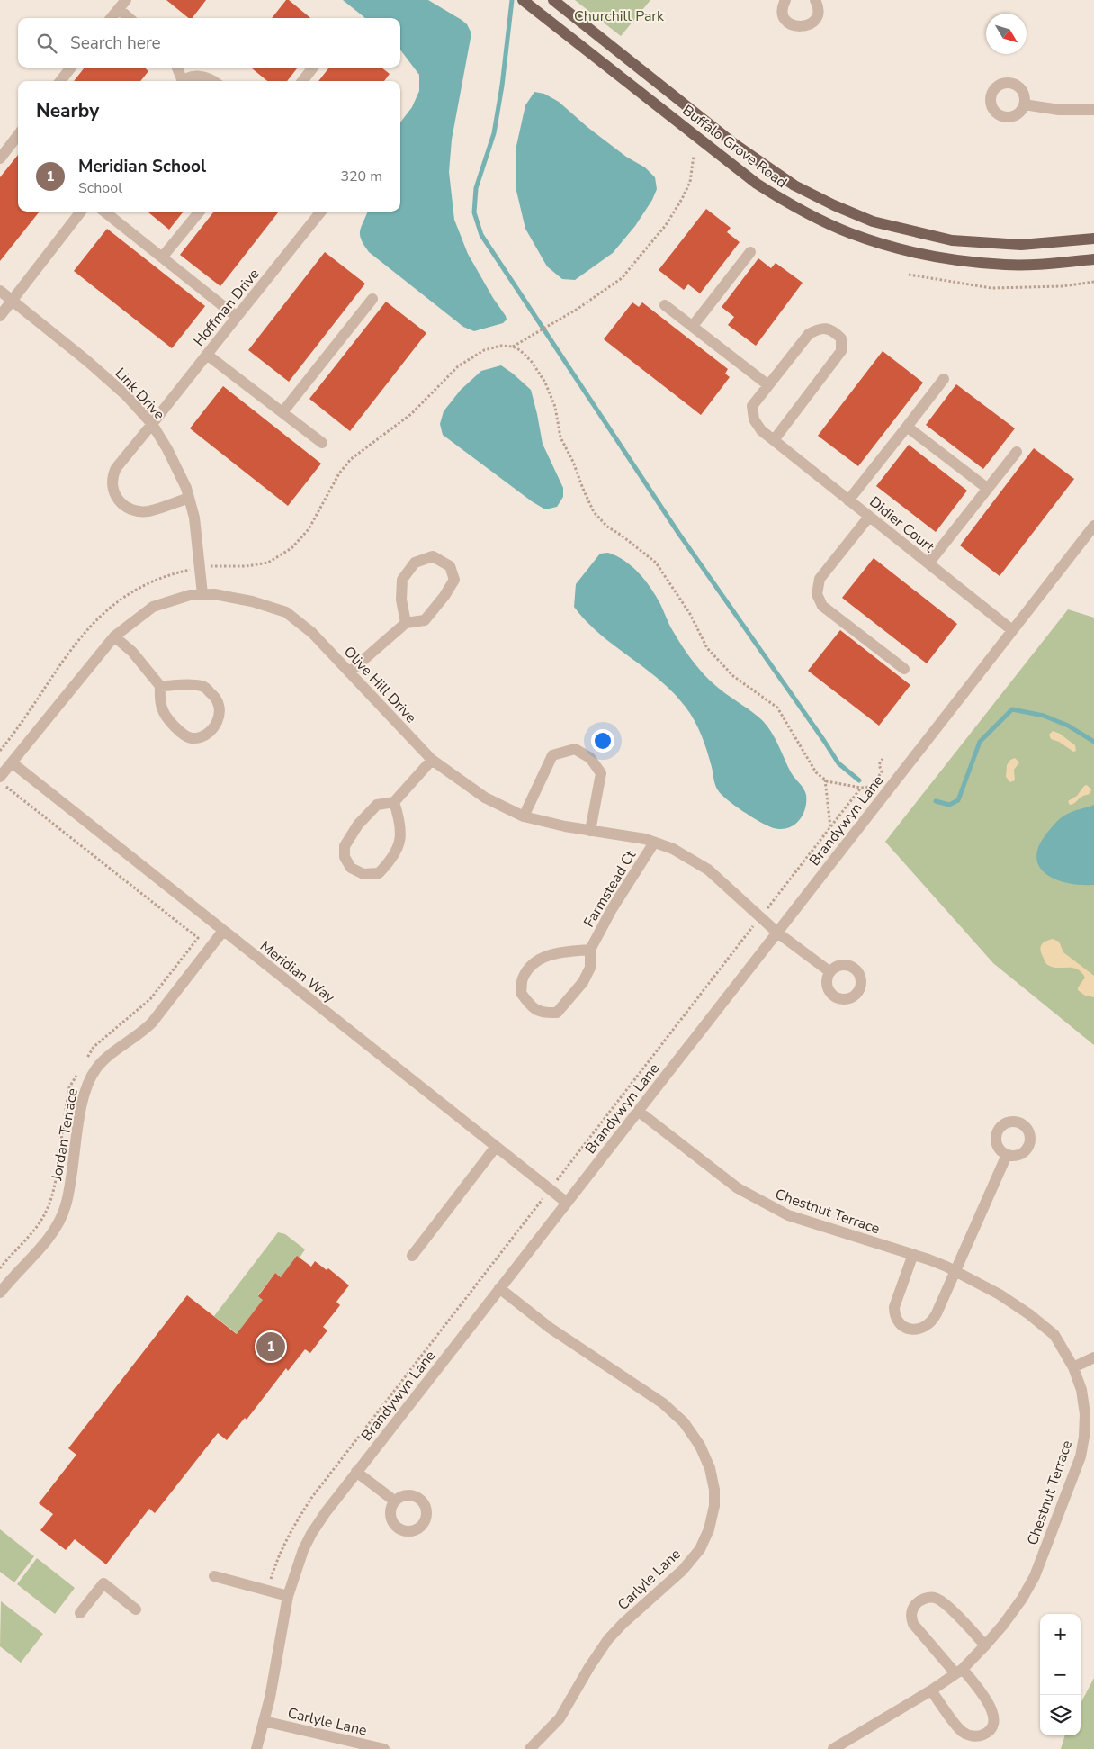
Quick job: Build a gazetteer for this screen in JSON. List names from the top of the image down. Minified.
{"streets":{"main road":["Buffalo Grove Road"],"street":["Hoffman Drive","Link Drive","Didier Court","Olive Hill Drive","Brandywyn Lane","Farmstead Ct","Meridian Way","Jordan Terrace","Chestnut Terrace","Carlyle Lane"]},"crossings":[["Hoffman Drive","Link Drive"],["Link Drive","Olive Hill Drive"],["Didier Court","Brandywyn Lane"],["Olive Hill Drive","Brandywyn Lane"],["Olive Hill Drive","Farmstead Ct"],["Olive Hill Drive","Meridian Way"],["Brandywyn Lane","Meridian Way"],["Brandywyn Lane","Chestnut Terrace"],["Brandywyn Lane","Carlyle Lane"],["Meridian Way","Jordan Terrace"]],"parks":["Churchill Park"],"north":"bottom right","page":{"search":"Search here","heading":"Nearby","list":[{"mark":"1","name":"Meridian School","note":"School","value":"320 m"}],"pins":"1","map_buttons":["+","−"]}}
